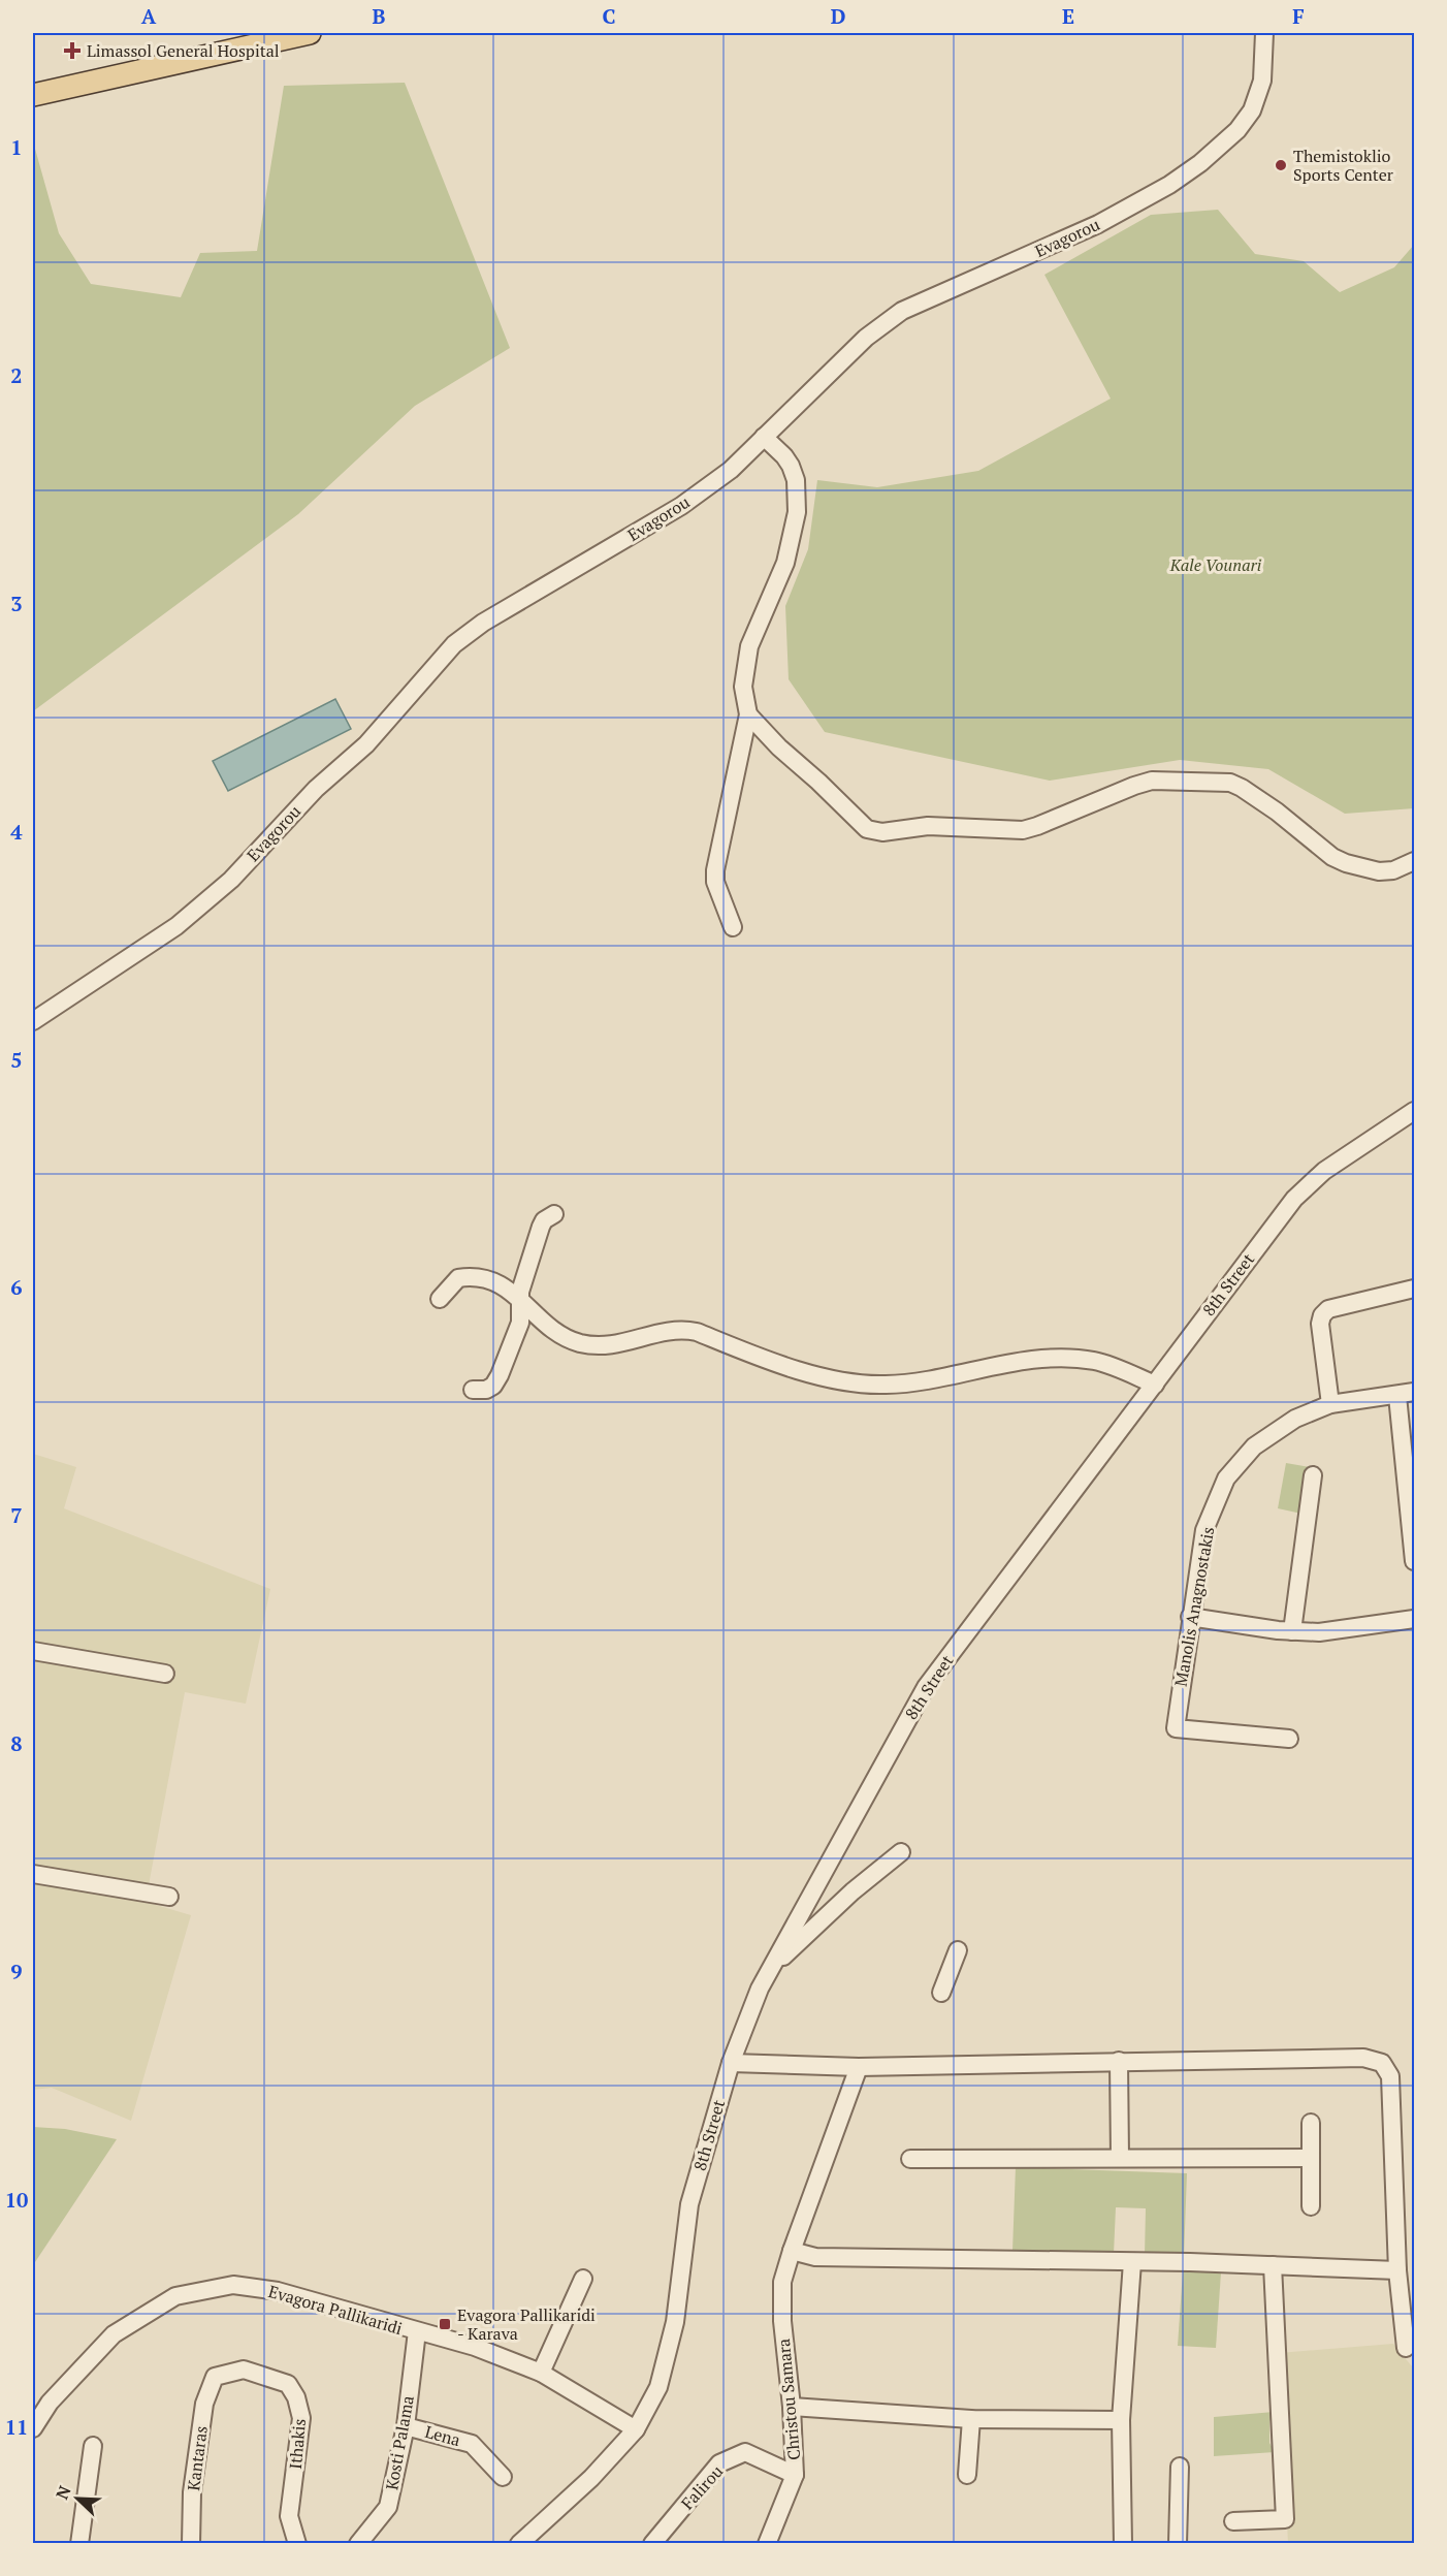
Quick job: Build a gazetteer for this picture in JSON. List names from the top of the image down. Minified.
{"streets":{"street":["Evagorou","8th Street","Manolis Anagnostakis","Evagora Pallikaridi","Christou Samara","Lena","Kosti Palama","Ithakis","Kantaras","Falirou"]},"crossings":[["8th Street","Evagora Pallikaridi"],["Evagora Pallikaridi","Kosti Palama"],["Christou Samara","Falirou"],["Lena","Kosti Palama"],["Ithakis","Kantaras"]],"parks":["Kale Vounari"],"places":{"health":["Limassol General Hospital"],"other":["Themistoklio Sports Center"],"transit":["Evagora Pallikaridi - Karava"]},"north":"top left","grid":{"columns":["A","B","C","D","E","F"],"rows":["1","2","3","4","5","6","7","8","9","10","11"]}}
